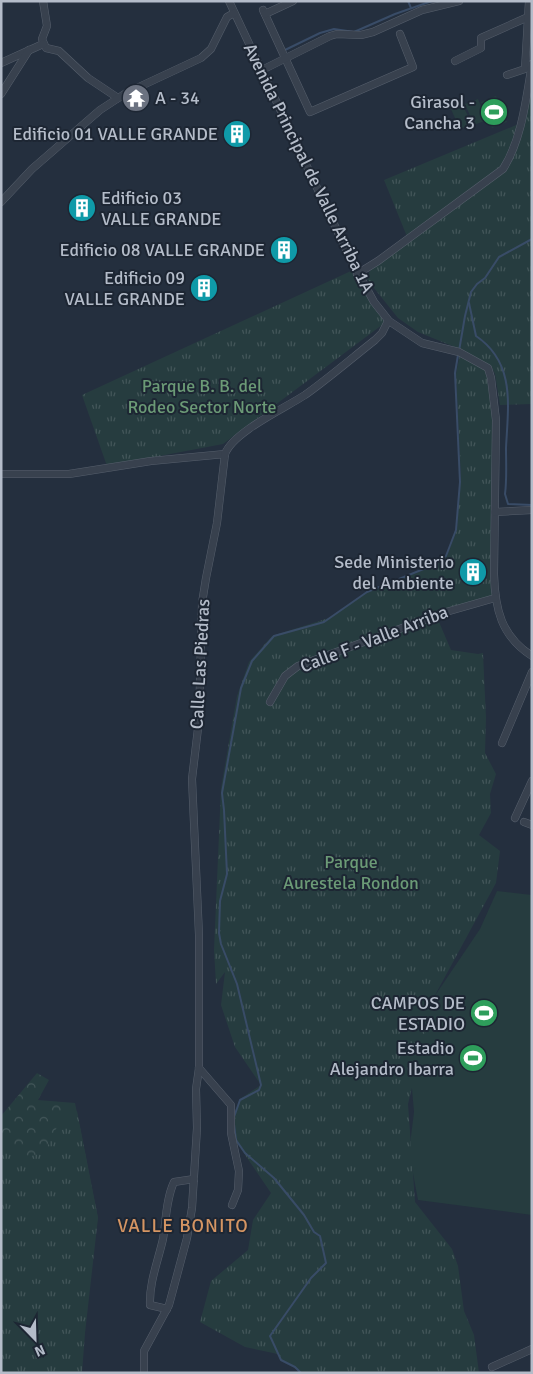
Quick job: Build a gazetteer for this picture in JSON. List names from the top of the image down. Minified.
{"streets":{"street":["Avenida Principal de Valle Arriba 1A","Calle F - Valle Arriba","Calle Las Piedras"]},"crossings":[["Avenida Principal de Valle Arriba 1A","Calle F - Valle Arriba"]],"districts":["VALLE BONITO"],"parks":["Parque B. B. del Rodeo Sector Norte","Parque Aurestela Rondon"],"places":{"temple":["A - 34"],"sports":["Girasol - Cancha 3","CAMPOS DE ESTADIO","Estadio Alejandro Ibarra"],"building":["Edificio 01 VALLE GRANDE","Edificio 03 VALLE GRANDE","Edificio 08 VALLE GRANDE","Edificio 09 VALLE GRANDE","Sede Ministerio del Ambiente"]},"north":"bottom right"}
